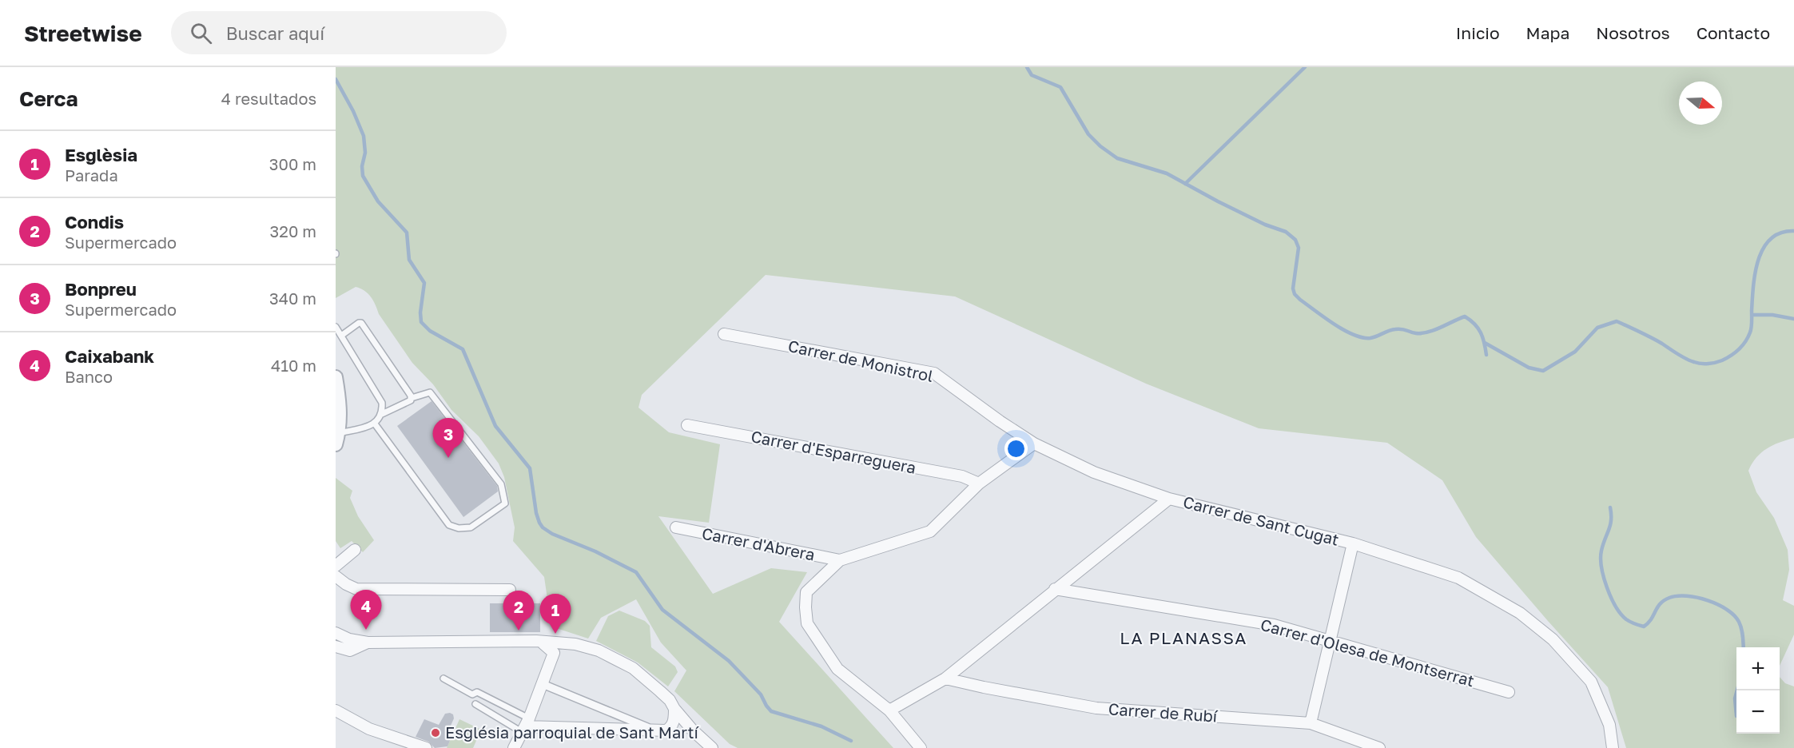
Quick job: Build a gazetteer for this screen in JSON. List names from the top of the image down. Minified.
{"streets":{"street":["Carrer de Monistrol","Carrer d'Esparreguera","Carrer de Sant Cugat","Carrer d'Abrera","Carrer d'Olesa de Montserrat","Carrer de Rubí"]},"crossings":[["Carrer de Monistrol","Carrer de Sant Cugat"],["Carrer de Sant Cugat","Carrer d'Olesa de Montserrat"],["Carrer de Sant Cugat","Carrer de Rubí"]],"districts":["LA PLANASSA"],"places":["Església parroquial de Sant Martí"],"north":"right","page":{"header":"Streetwise","search":"Buscar aquí","nav":["Inicio","Mapa","Nosotros","Contacto"],"heading":["Cerca","4 resultados"],"list":[{"mark":"1","name":"Esglèsia","note":"Parada","value":"300 m"},{"mark":"2","name":"Condis","note":"Supermercado","value":"320 m"},{"mark":"3","name":"Bonpreu","note":"Supermercado","value":"340 m"},{"mark":"4","name":"Caixabank","note":"Banco","value":"410 m"}],"pins":["3","4","2","1"],"map_buttons":["+","−"]}}
